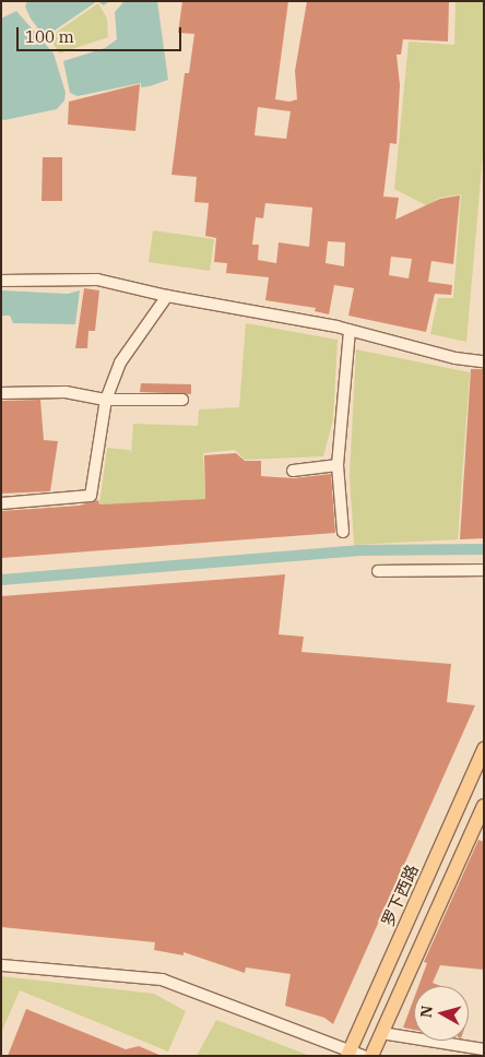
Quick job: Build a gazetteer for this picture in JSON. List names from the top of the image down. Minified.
{"streets":{"main road":["罗下西路"]},"scale_bar":"100 m","north":"left"}
